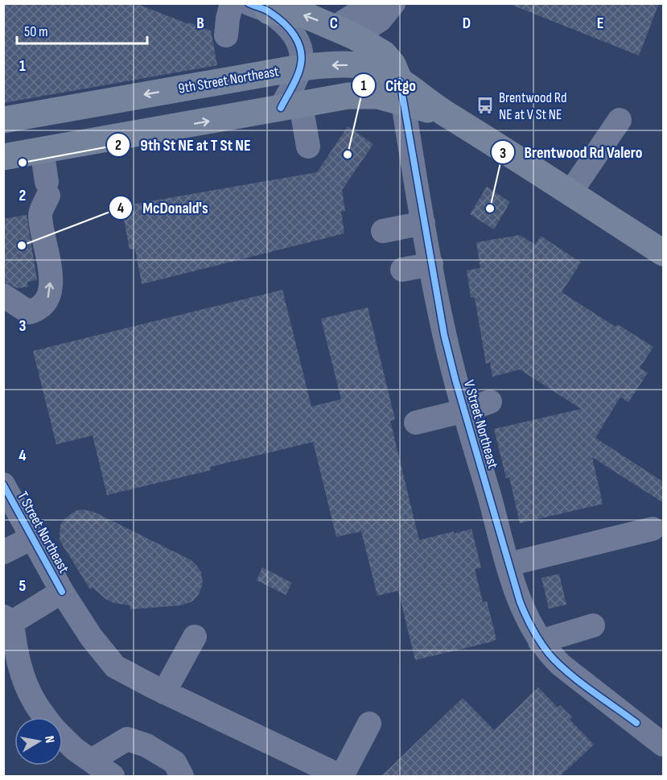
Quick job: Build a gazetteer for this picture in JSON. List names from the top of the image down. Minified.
{"streets":{"main road":["9th Street Northeast"],"street":["V Street Northeast","T Street Northeast"]},"crossings":[["9th Street Northeast","V Street Northeast"]],"places":{"bus stop":["Brentwood Rd NE at V St NE"],"other":["Citgo","9th St NE at T St NE","Brentwood Rd Valero","McDonald's"]},"scale_bar":"50 m","north":"right","grid":{"columns":["B","C","D","E"],"rows":["1","2","3","4","5"]}}
